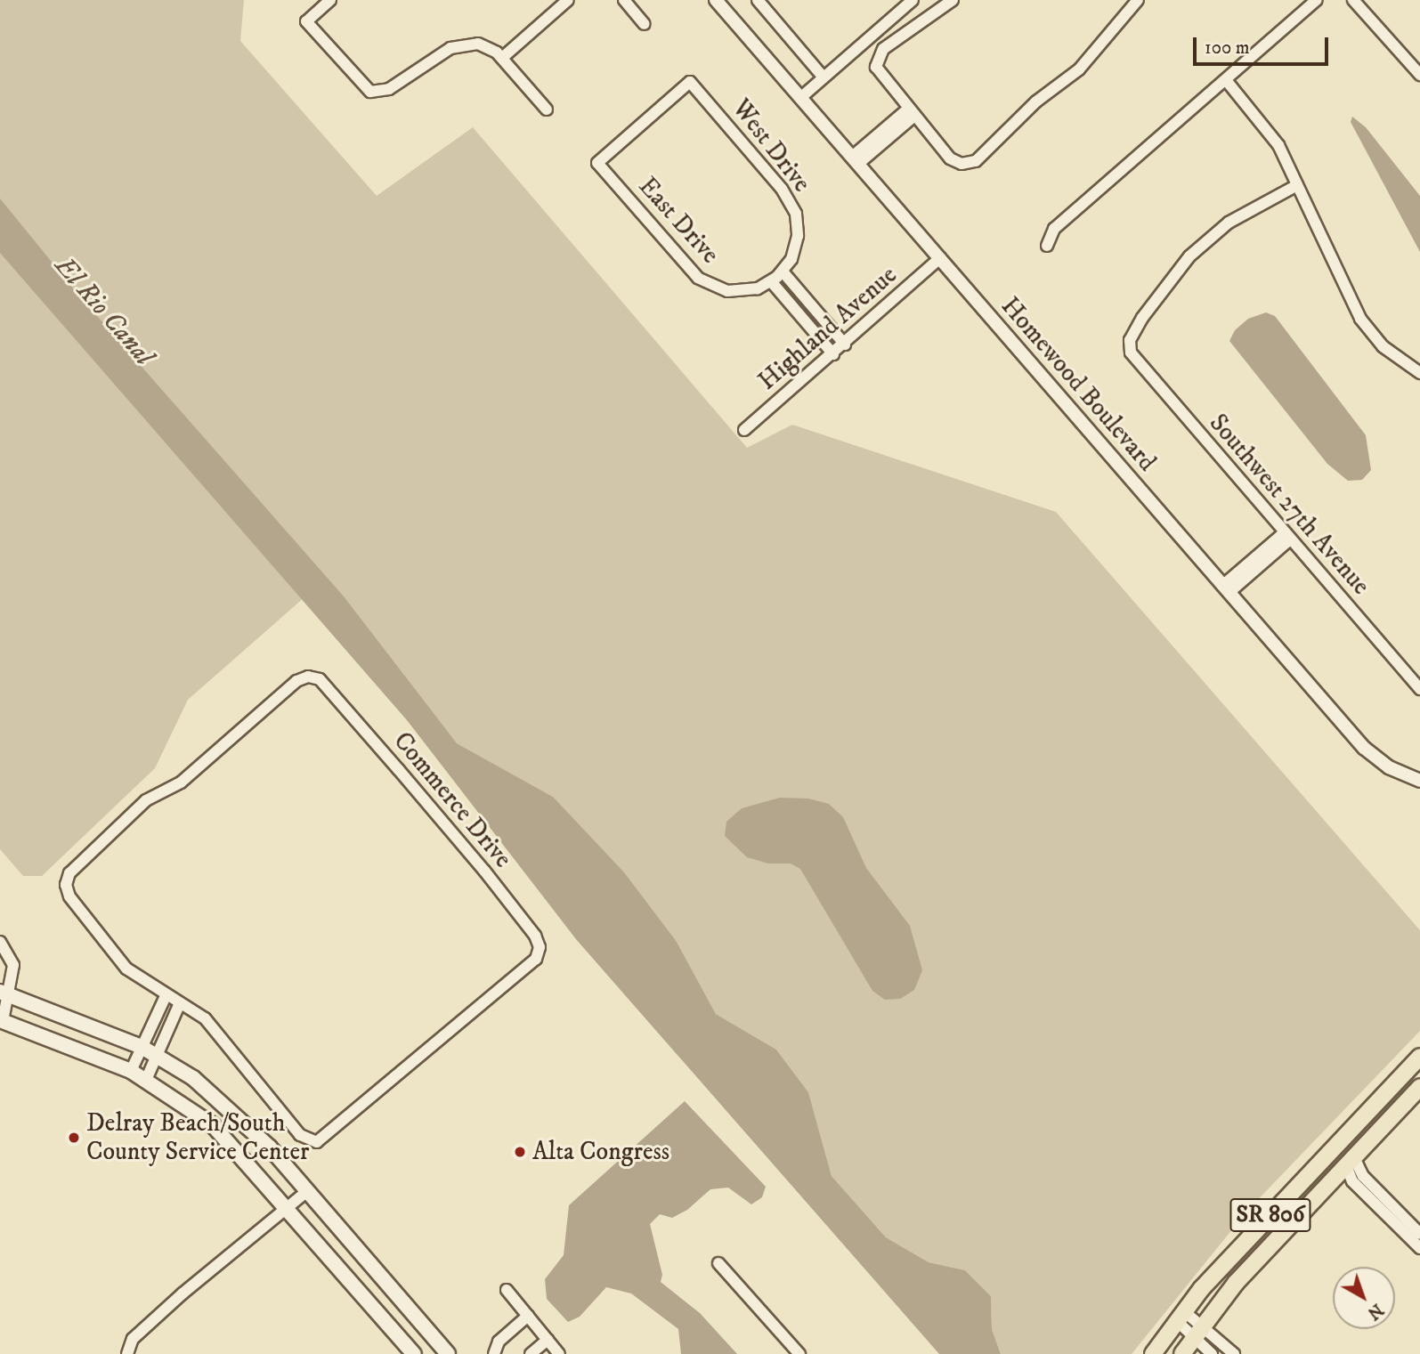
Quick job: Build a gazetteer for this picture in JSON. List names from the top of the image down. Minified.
{"streets":{"main road":["SR 806"],"street":["West Drive","East Drive","Highland Avenue","Homewood Boulevard","Southwest 27th Avenue","Commerce Drive"]},"crossings":[["West Drive","East Drive"],["Highland Avenue","Homewood Boulevard"]],"water":["El Rio Canal"],"places":["Delray Beach/South County Service Center","Alta Congress"],"scale_bar":"100 m","north":"bottom right"}
